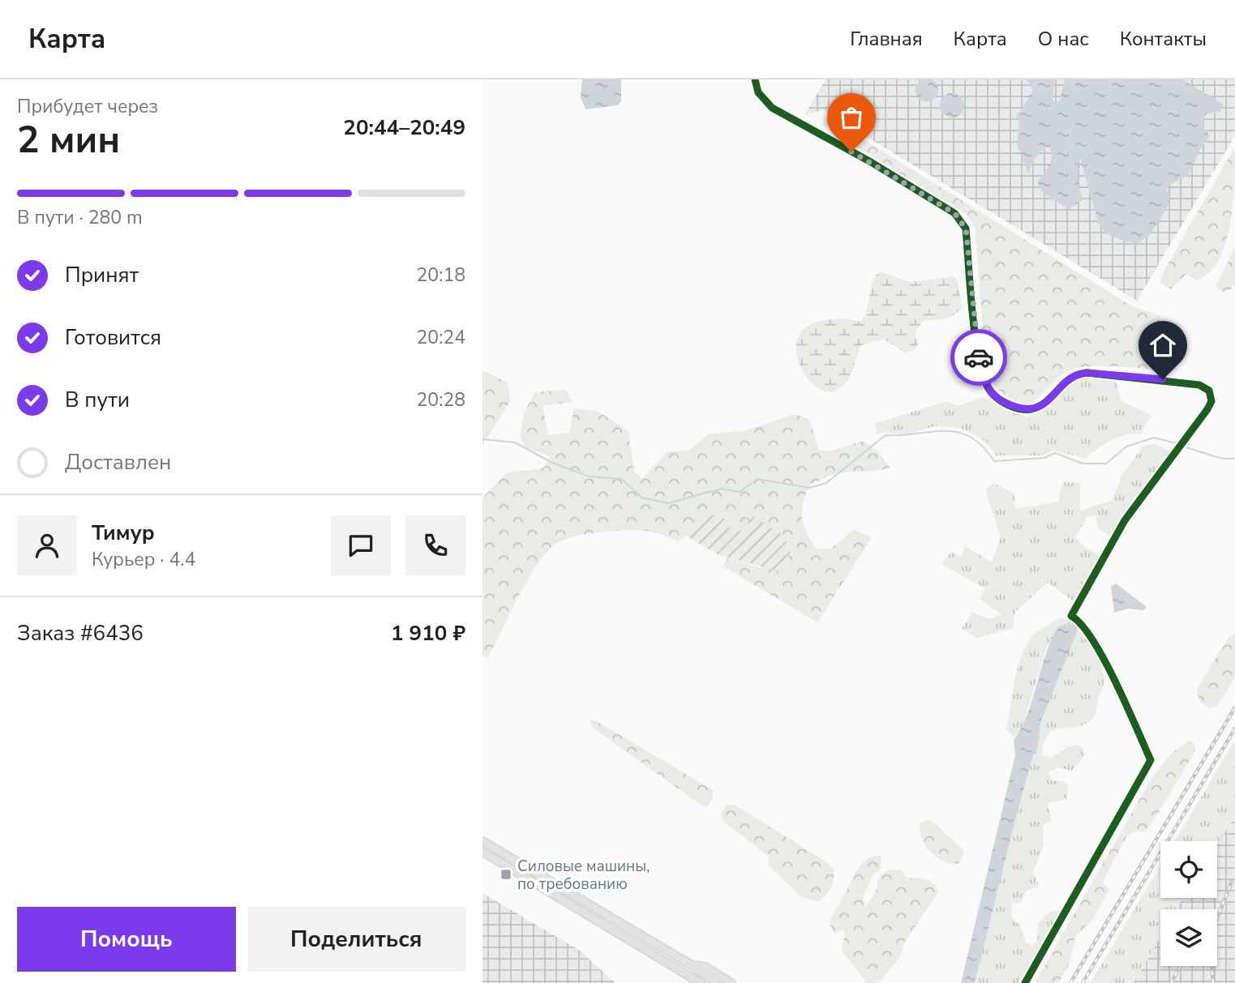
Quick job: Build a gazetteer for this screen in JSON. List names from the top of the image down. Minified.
{"places":{"transit":["Силовые машины, по требованию"]},"page":{"header":"Карта","nav":["Главная","Карта","О нас","Контакты"],"heading":["2 мин","Прибудет через","20:44–20:49"],"panel":["Тимур","Курьер · 4.4","Заказ #6436","1 910 ₽"],"bar":"В пути · 280 m","list":[["Принят","20:18"],["Готовится","20:24"],["В пути","20:28"],"Доставлен"],"buttons":["Помощь","Поделиться"]}}
